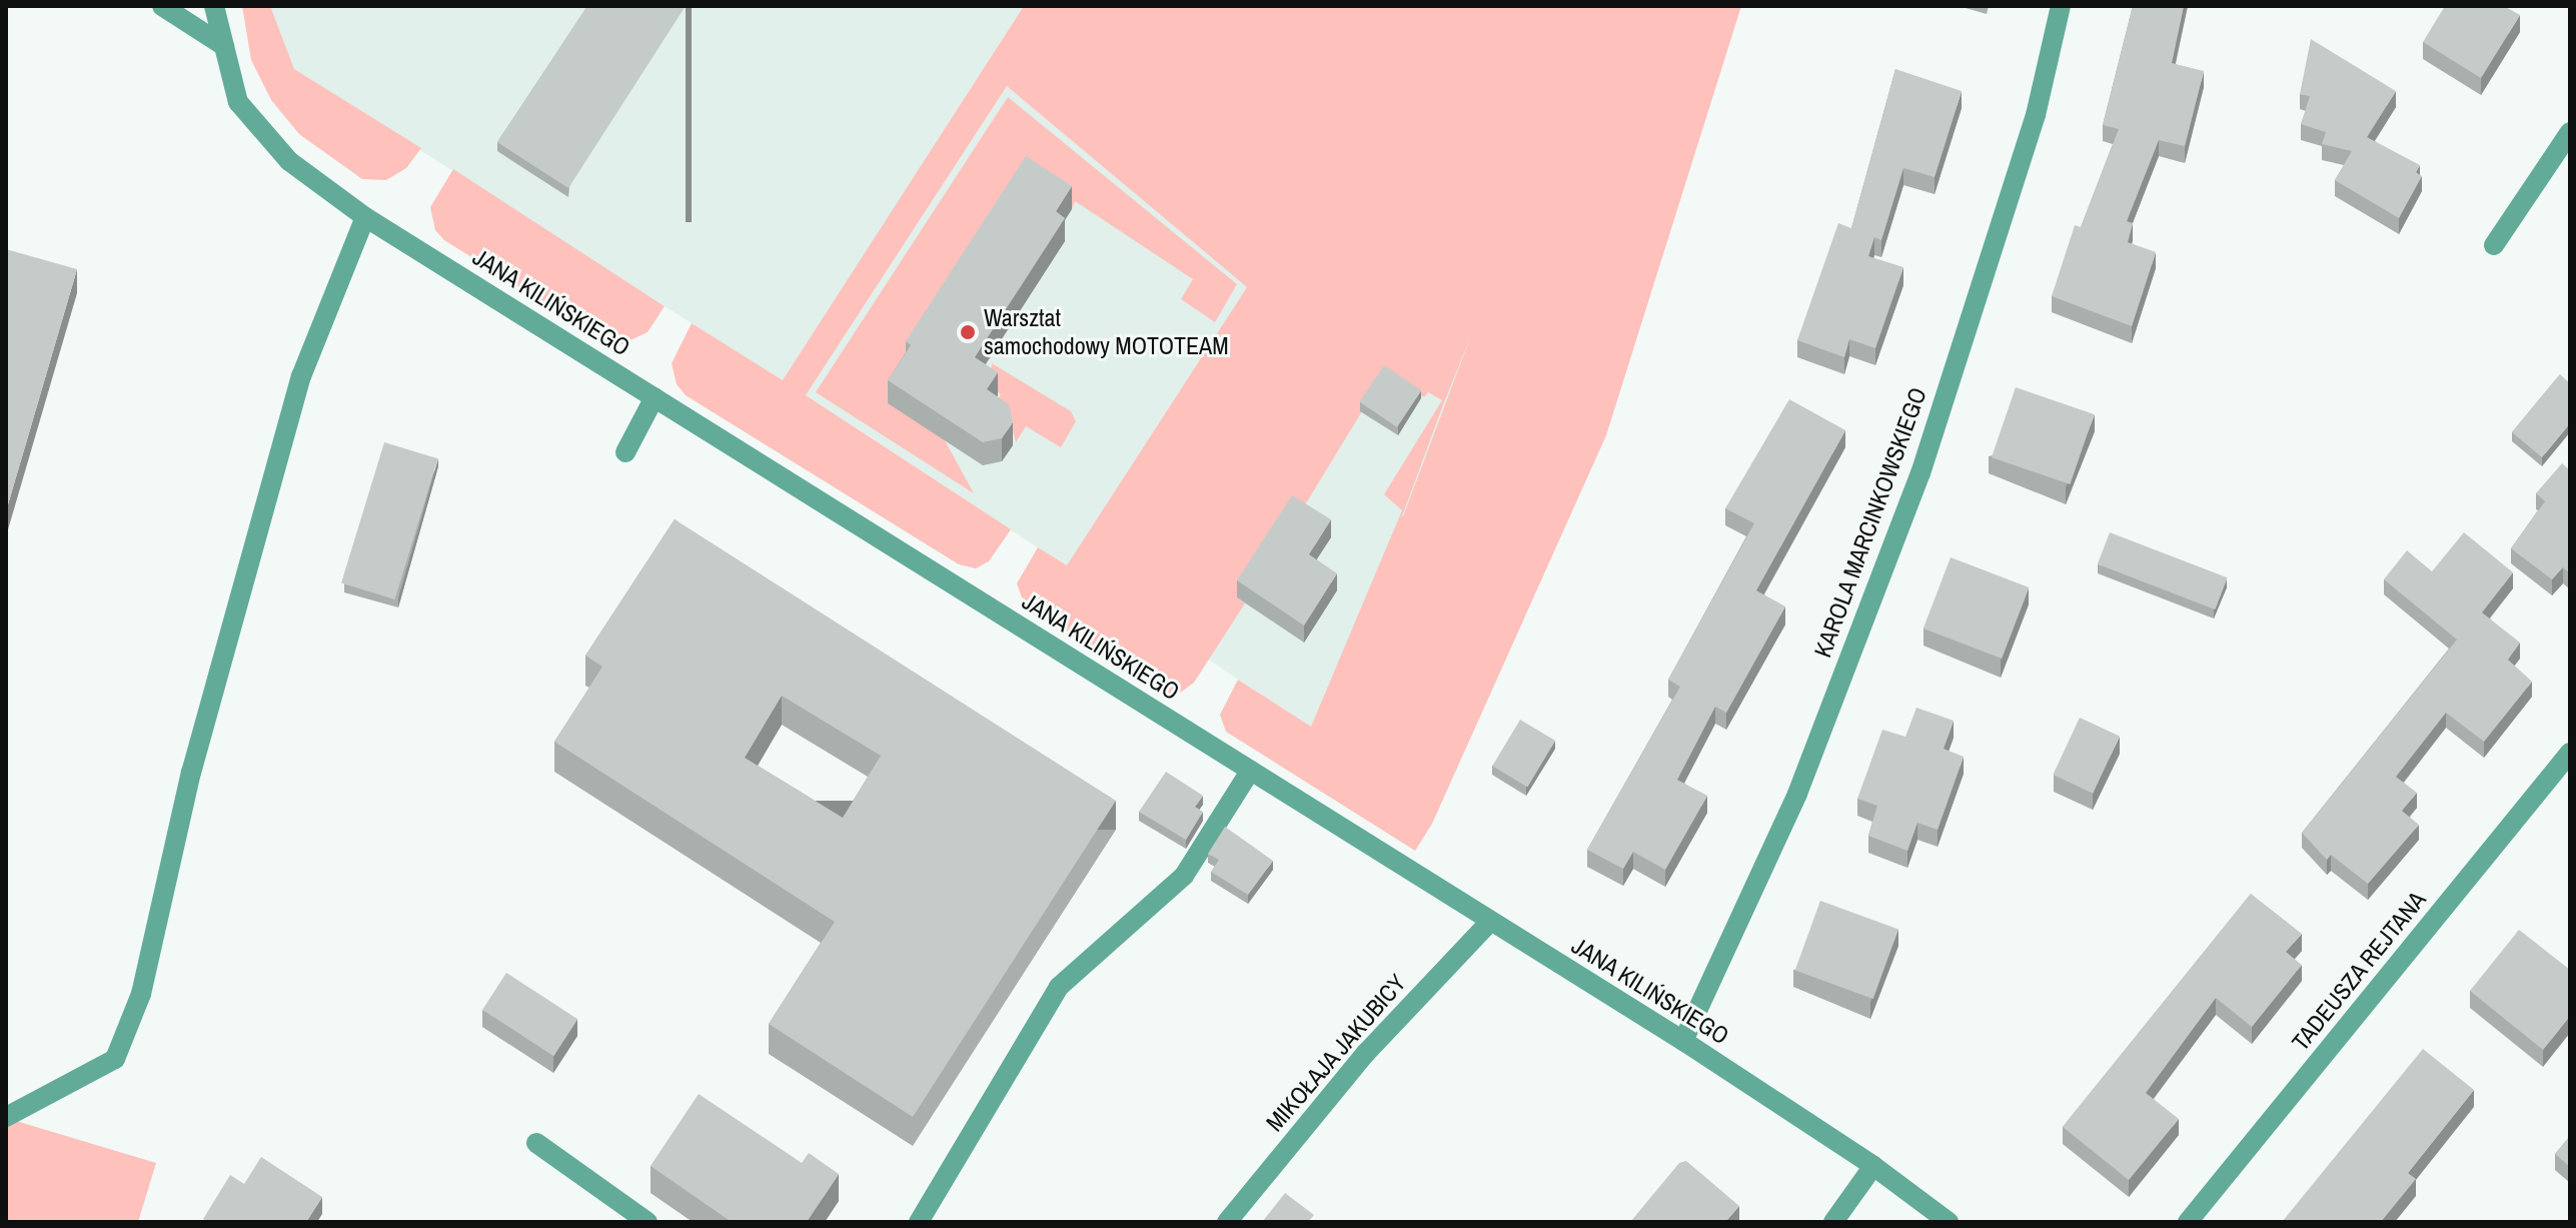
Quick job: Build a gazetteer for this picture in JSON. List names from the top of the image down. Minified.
{"streets":{"street":["JANA KILIŃSKIEGO","KAROLA MARCINKOWSKIEGO","TADEUSZA REJTANA","MIKOŁAJA JAKUBICY"]},"crossings":[["JANA KILIŃSKIEGO","KAROLA MARCINKOWSKIEGO"],["JANA KILIŃSKIEGO","MIKOŁAJA JAKUBICY"]],"places":["Warsztat samochodowy MOTOTEAM"]}
